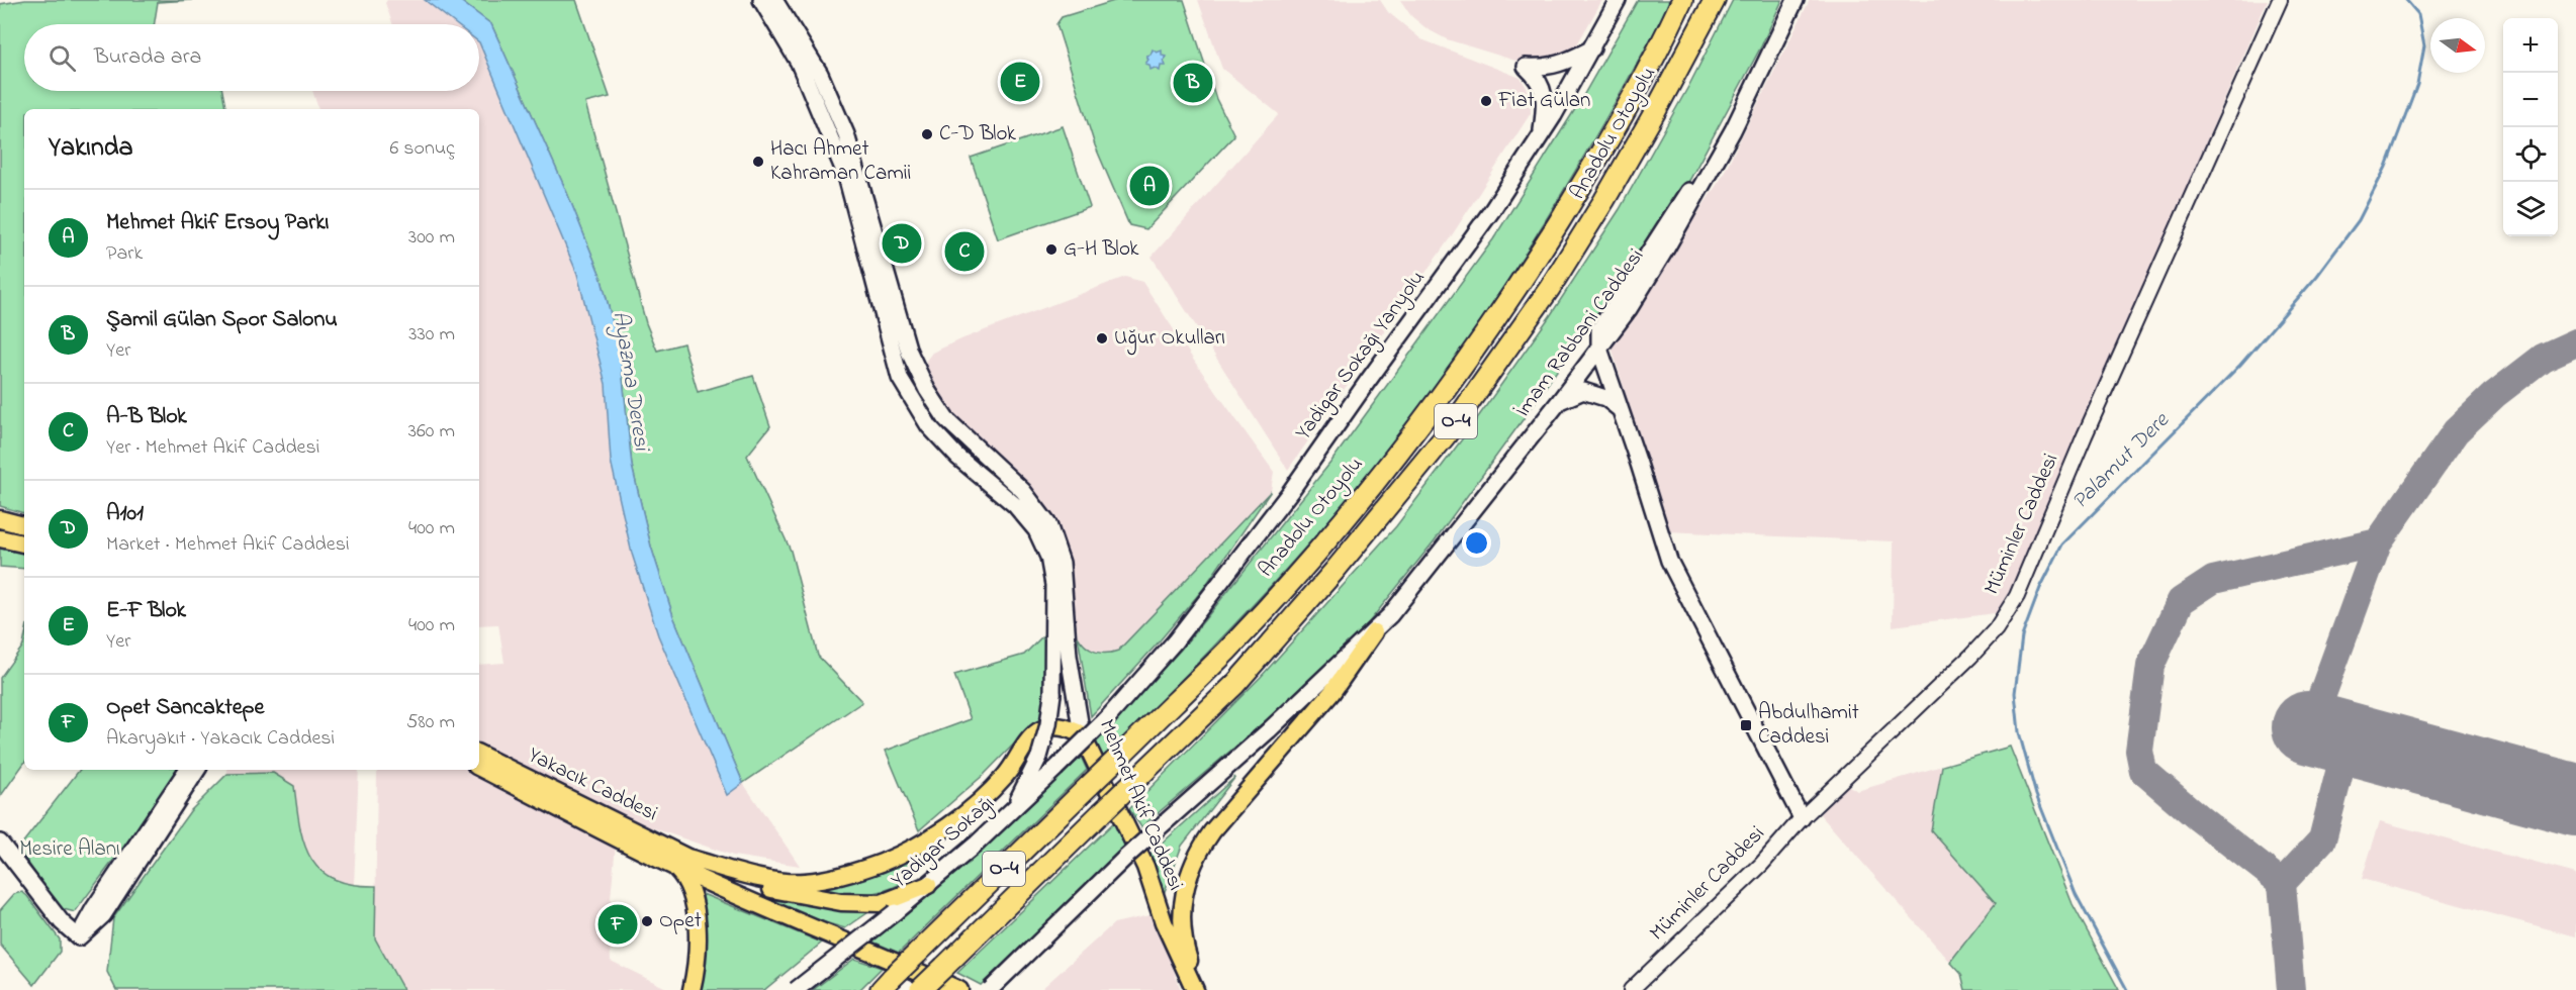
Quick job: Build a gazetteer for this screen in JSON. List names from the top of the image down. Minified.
{"streets":{"highway":["Anadolu Otoyolu","O-4"],"main road":["İmam Rabbani Caddesi","Yadigar Sokağı Yanyolu","Yakacık Caddesi","Mehmet Akif Caddesi","Yadigar Sokağı"],"street":["Müminler Caddesi"]},"crossings":[["Yadigar Sokağı Yanyolu","Yadigar Sokağı"],["Mehmet Akif Caddesi","Yadigar Sokağı"]],"water":["Ayazma Deresi","Palamut Dere"],"parks":["Mesire Alanı"],"places":{"other":["Fiat Gülan","C-D Blok","Hacı Ahmet Kahraman Camii","G-H Blok","Uğur Okulları","Opet"],"transit":["Abdulhamit Caddesi"]},"north":"right","page":{"map_buttons":["+","−"],"search":"Burada ara","pins":["E","B","A","D","C","F"],"heading":["Yakında","6 sonuç"],"list":[{"mark":"A","name":"Mehmet Akif Ersoy Parkı","note":"Park","value":"300 m"},{"mark":"B","name":"Şamil Gülan Spor Salonu","note":"Yer","value":"330 m"},{"mark":"C","name":"A-B Blok","note":"Yer · Mehmet Akif Caddesi","value":"360 m"},{"mark":"D","name":"A101","note":"Market · Mehmet Akif Caddesi","value":"400 m"},{"mark":"E","name":"E-F Blok","note":"Yer","value":"400 m"},{"mark":"F","name":"Opet Sancaktepe","note":"Akaryakıt · Yakacık Caddesi","value":"580 m"}]}}
